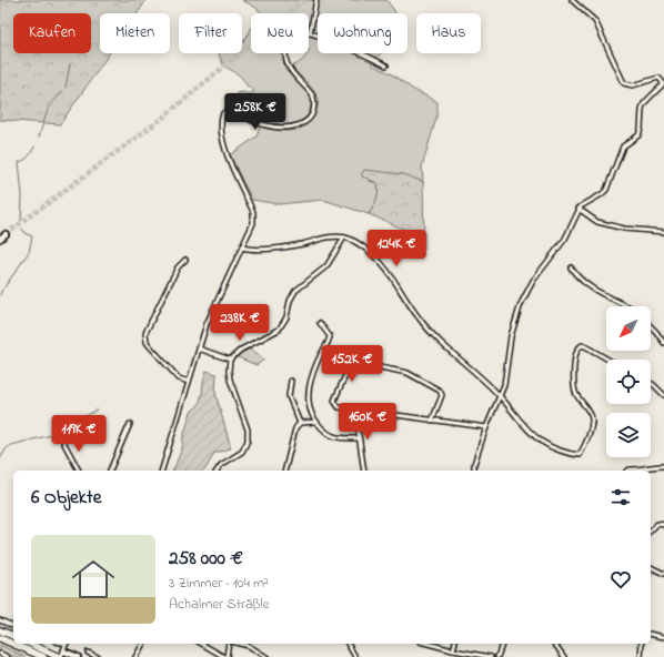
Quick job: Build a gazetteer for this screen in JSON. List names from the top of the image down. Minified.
{"north":"bottom left","page":{"chip":["Kaufen","Mieten","Filter","Neu","Wohnung","Haus"],"price":["258K €","124K €","238K €","152K €","160K €","119K €"],"heading":"6 Objekte","list":[{"name":"258 000 €","note":"3 Zimmer · 104 m² · Achalmer Sträßle"}]}}
